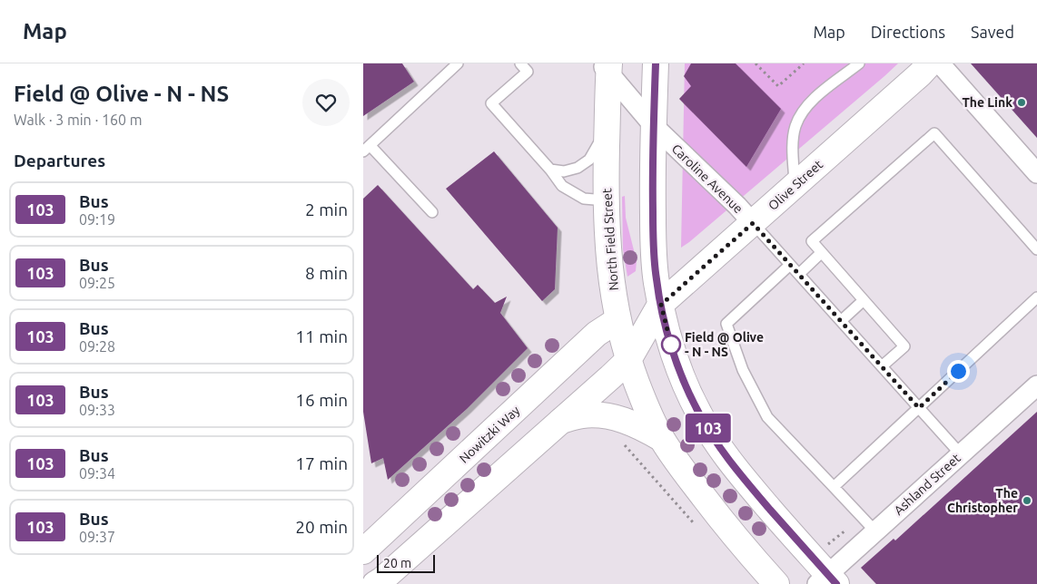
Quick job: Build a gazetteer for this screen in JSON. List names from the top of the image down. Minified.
{"streets":{"main road":["Olive Street","North Field Street","Nowitzki Way"],"street":["Caroline Avenue","Ashland Street"]},"crossings":[["Caroline Avenue","Olive Street"],["Caroline Avenue","North Field Street"],["Caroline Avenue","Ashland Street"],["Olive Street","North Field Street"],["Olive Street","Nowitzki Way"],["North Field Street","Nowitzki Way"]],"places":["The Link","Field @ Olive - N - NS","The Christopher"],"lines":["bus line 103"],"scale_bar":"20 m","page":{"header":"Map","nav":["Map","Directions","Saved"],"heading":[["Field @ Olive - N - NS","Walk · 3 min · 160 m"],"Departures"],"on_map":"103","list":[{"mark":"103","name":"Bus","note":"09:19","value":"2 min"},{"mark":"103","name":"Bus","note":"09:25","value":"8 min"},{"mark":"103","name":"Bus","note":"09:28","value":"11 min"},{"mark":"103","name":"Bus","note":"09:33","value":"16 min"},{"mark":"103","name":"Bus","note":"09:34","value":"17 min"},{"mark":"103","name":"Bus","note":"09:37","value":"20 min"}],"scale":"20 m"}}
